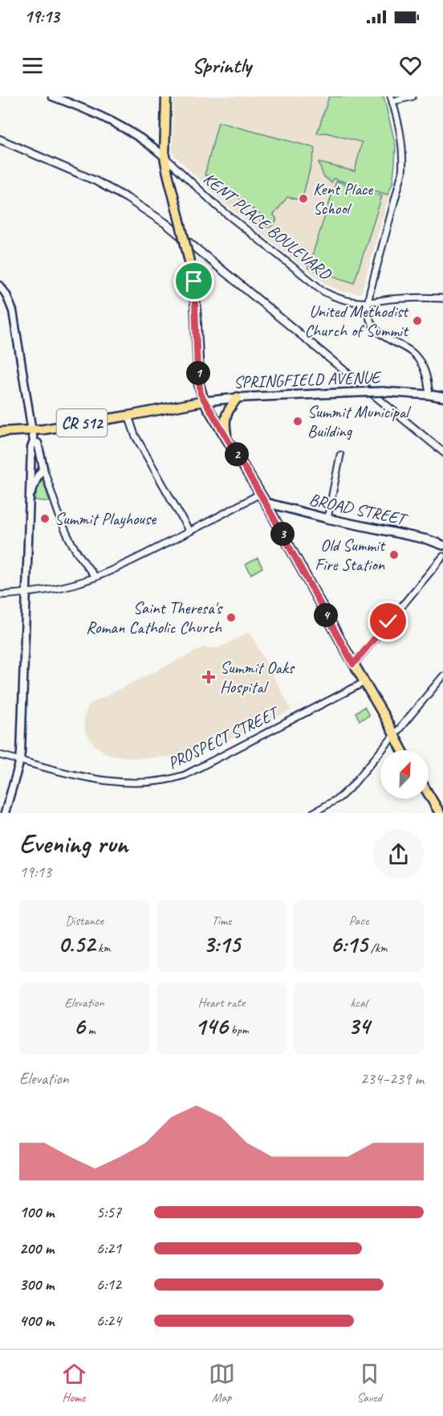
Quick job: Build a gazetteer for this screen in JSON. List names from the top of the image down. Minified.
{"streets":{"main road":["SPRINGFIELD AVENUE","CR 512","BROAD STREET"],"street":["KENT PLACE BOULEVARD","PROSPECT STREET"]},"places":{"other":["Kent Place School","United Methodist Church of Summit","Summit Municipal Building","Summit Playhouse","Old Summit Fire Station","Saint Theresa's Roman Catholic Church"],"health":["Summit Oaks Hospital"]},"north":"top right","page":{"status":"19:13","header":"Sprintly","pins":["1","2","3","4"],"heading":["Evening run","19:13"],"stats":[["Distance","0.52 km"],["Time","3:15"],["Pace","6:15 /km"],["Elevation","6 m"],["Heart rate","146 bpm"],["kcal","34"]],"chart":["Elevation","234–239 m"],"list":[{"name":"100 m","note":"5:57"},{"name":"200 m","note":"6:21"},{"name":"300 m","note":"6:12"},{"name":"400 m","note":"6:24"}],"tabs":["Home","Map","Saved"]}}
